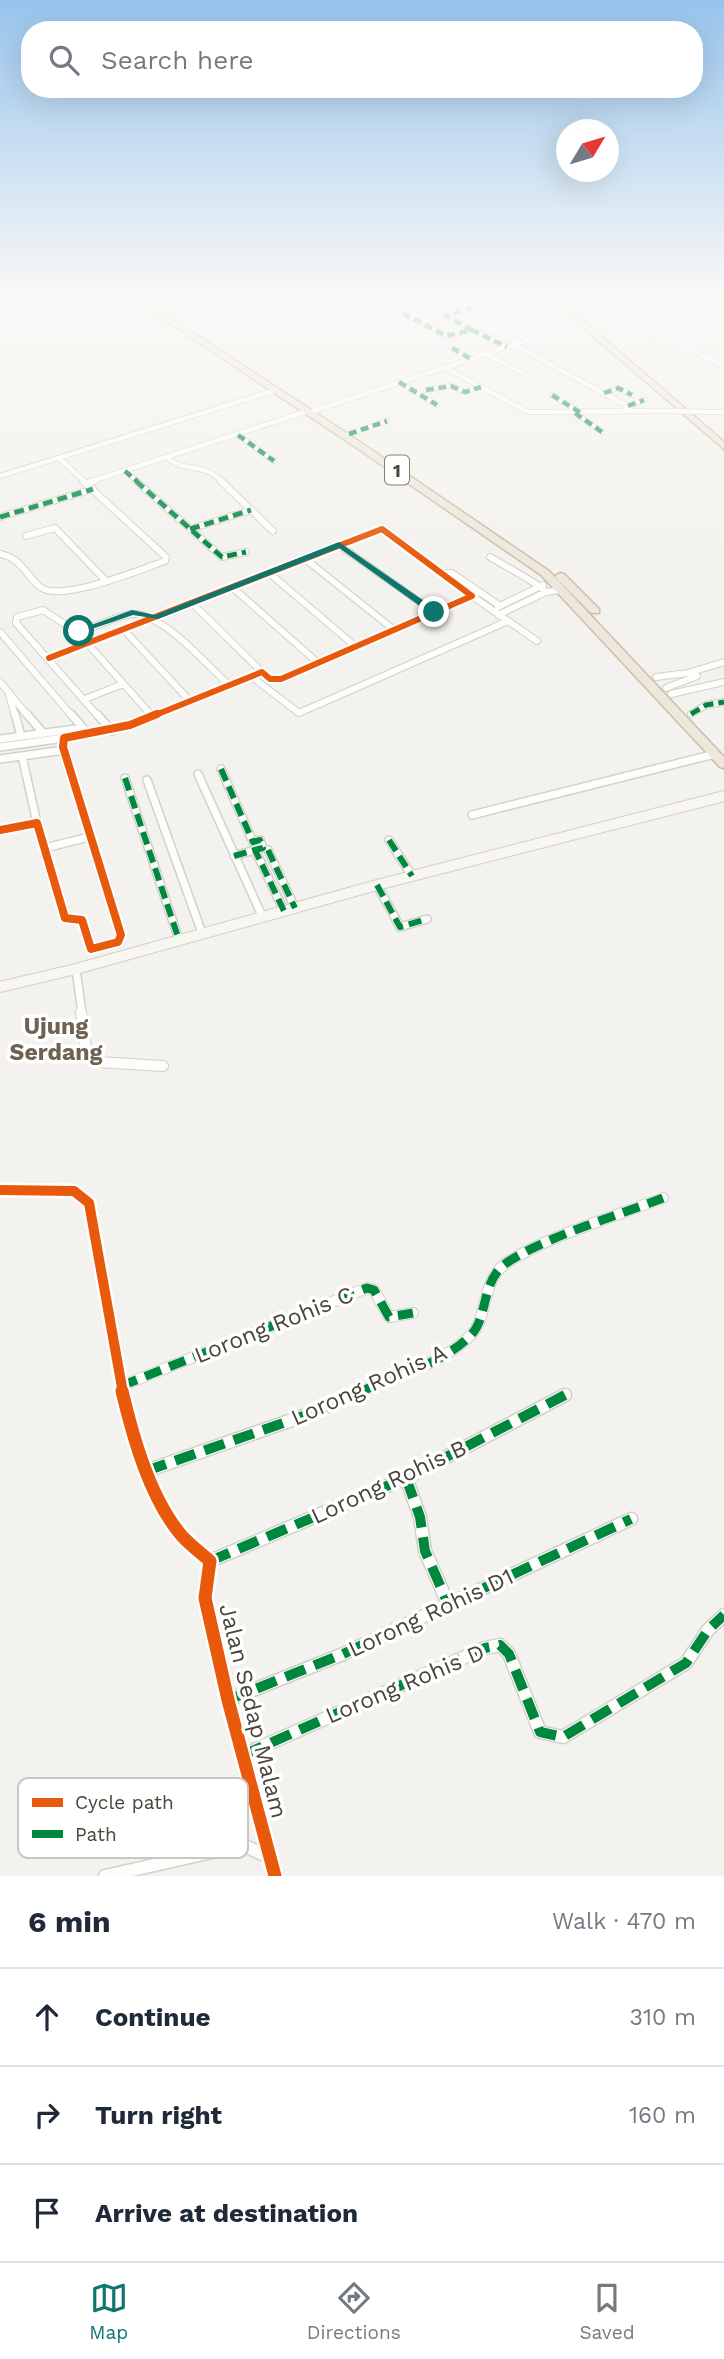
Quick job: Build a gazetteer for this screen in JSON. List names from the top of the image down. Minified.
{"streets":{"highway":["1"],"street":["Lorong Rohis C","Lorong Rohis A","Lorong Rohis B","Lorong Rohis D1","Lorong Rohis D","Jalan Sedap Malam"]},"crossings":[["Lorong Rohis B","Jalan Sedap Malam"],["Lorong Rohis D1","Jalan Sedap Malam"],["Lorong Rohis D","Jalan Sedap Malam"]],"districts":["Ujung Serdang"],"legend":["Cycle path","Path"],"north":"top right","page":{"search":"Search here","heading":["6 min","Walk · 470 m"],"list":[["Continue","310 m"],["Turn right","160 m"],"Arrive at destination"],"nav":["Map","Directions","Saved"]}}
